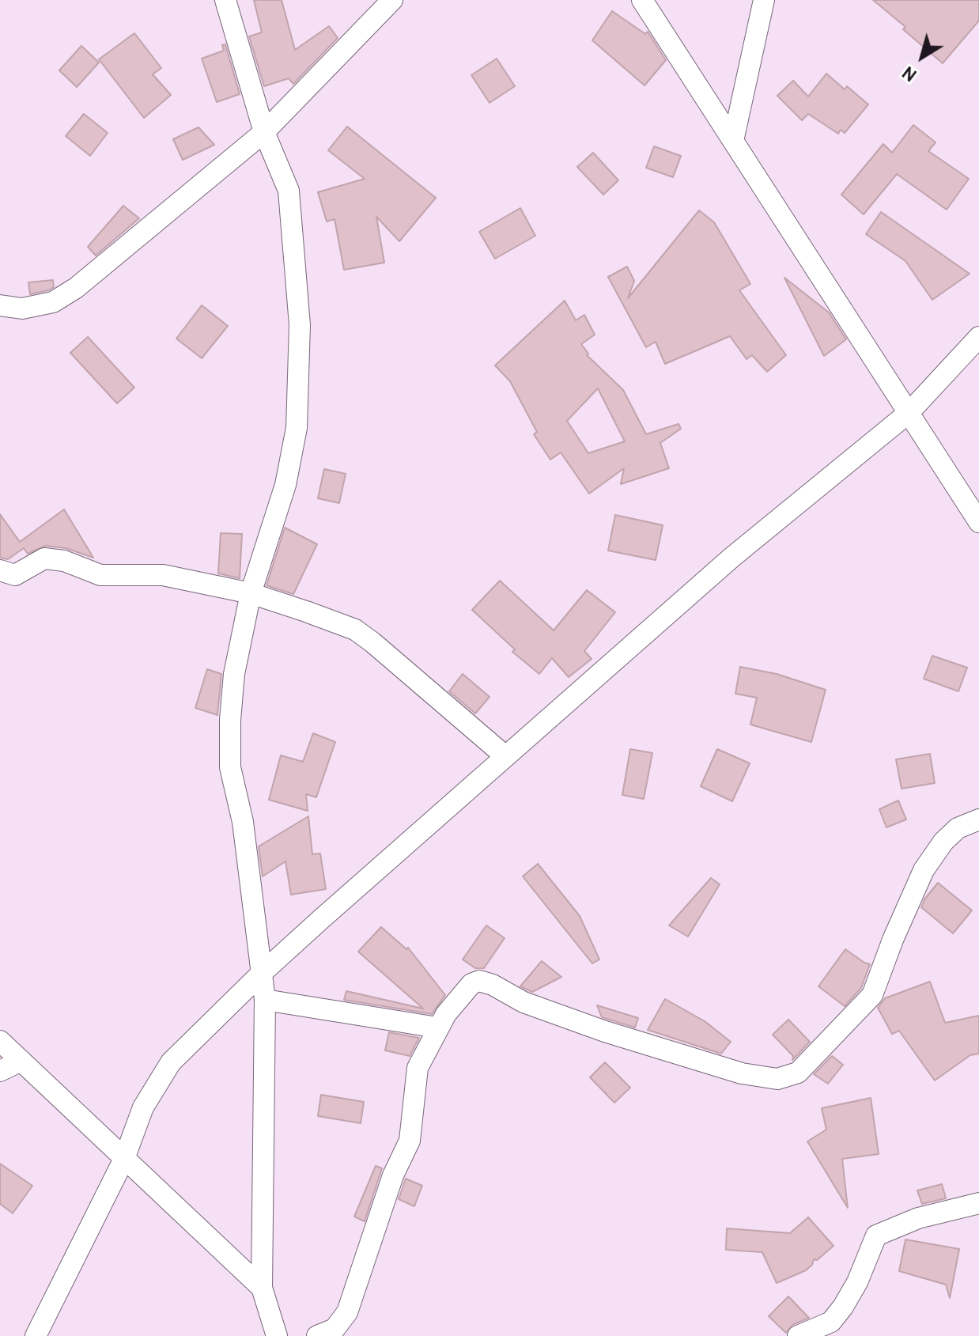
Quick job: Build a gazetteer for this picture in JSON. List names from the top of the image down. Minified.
{"north":"bottom left"}
